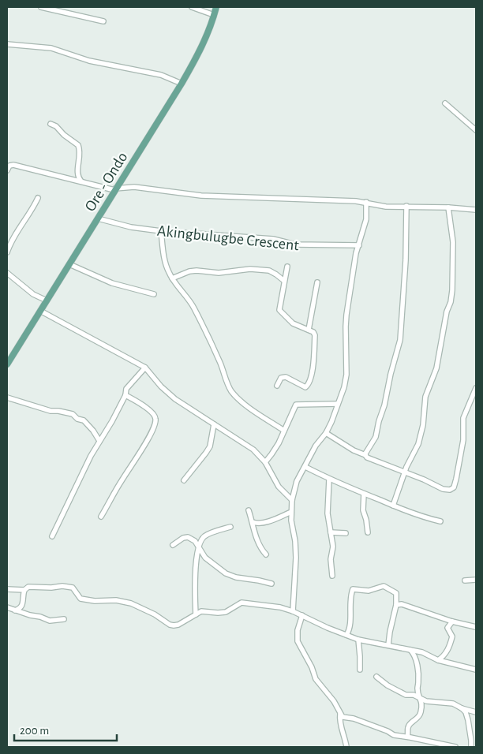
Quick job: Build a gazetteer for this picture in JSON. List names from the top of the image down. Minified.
{"streets":{"main road":["Ore - Ondo"],"street":["Akingbulugbe Crescent"]},"crossings":[["Ore - Ondo","Akingbulugbe Crescent"]],"scale_bar":"200 m"}
